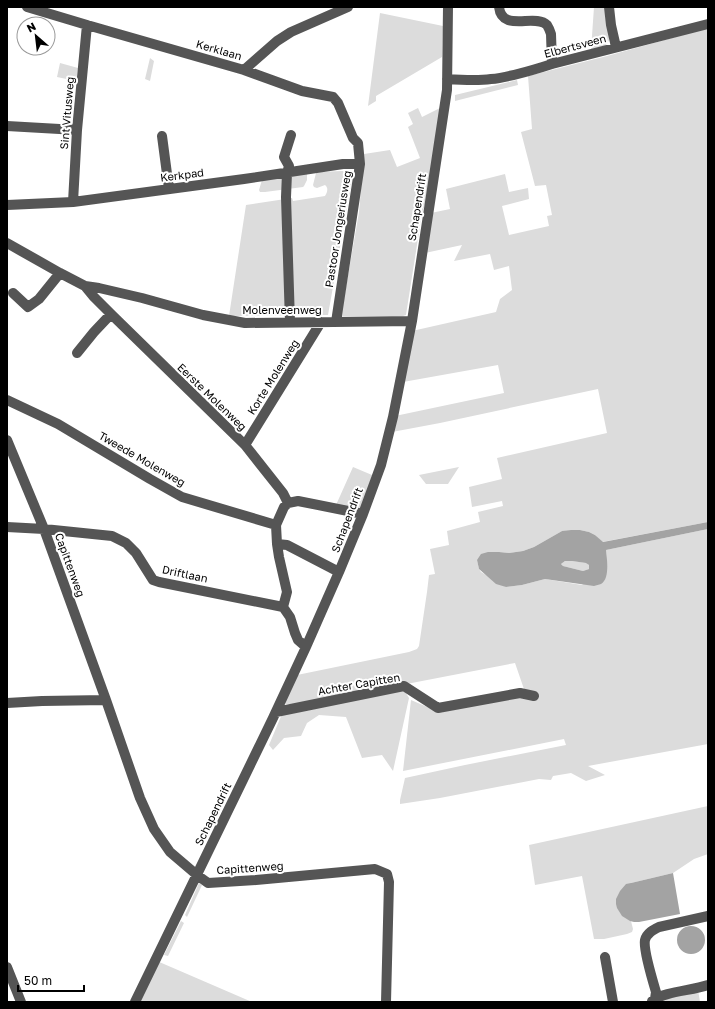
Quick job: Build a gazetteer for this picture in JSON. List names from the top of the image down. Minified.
{"streets":{"street":["Elbertsveen","Kerklaan","Sint Vitusweg","Kerkpad","Schapendrift","Pastoor Jongeriusweg","Molenveenweg","Korte Molenweg","Eerste Molenweg","Tweede Molenweg","Capittenweg","Driftlaan","Achter Capitten"]},"crossings":[["Elbertsveen","Schapendrift"],["Kerklaan","Sint Vitusweg"],["Kerklaan","Kerkpad"],["Kerklaan","Pastoor Jongeriusweg"],["Sint Vitusweg","Kerkpad"],["Kerkpad","Pastoor Jongeriusweg"],["Schapendrift","Molenveenweg"],["Schapendrift","Capittenweg"],["Schapendrift","Achter Capitten"],["Pastoor Jongeriusweg","Molenveenweg"],["Molenveenweg","Korte Molenweg"],["Molenveenweg","Eerste Molenweg"],["Korte Molenweg","Eerste Molenweg"],["Capittenweg","Driftlaan"]],"scale_bar":"50 m","north":"top left"}
